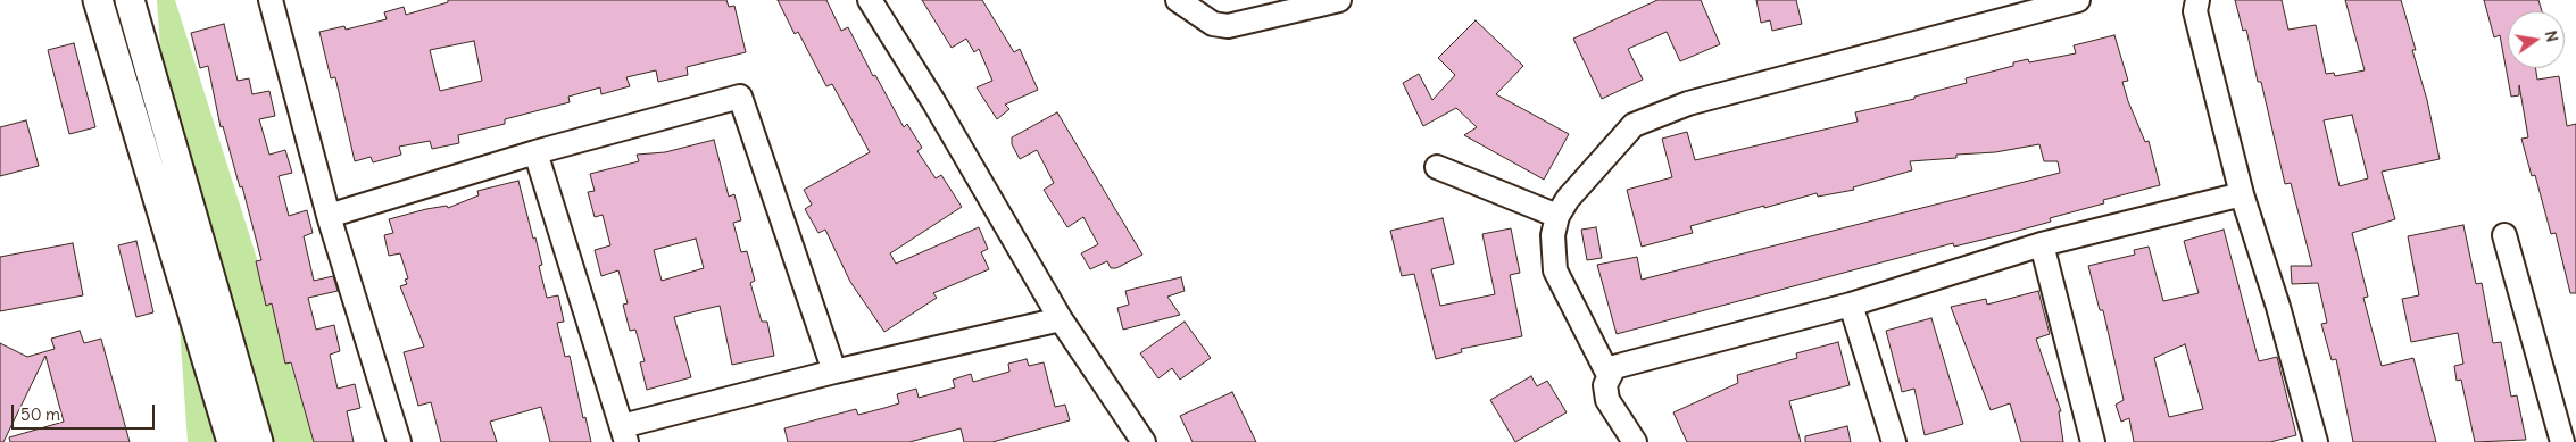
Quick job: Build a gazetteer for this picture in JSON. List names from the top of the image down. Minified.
{"scale_bar":"50 m","north":"right"}
